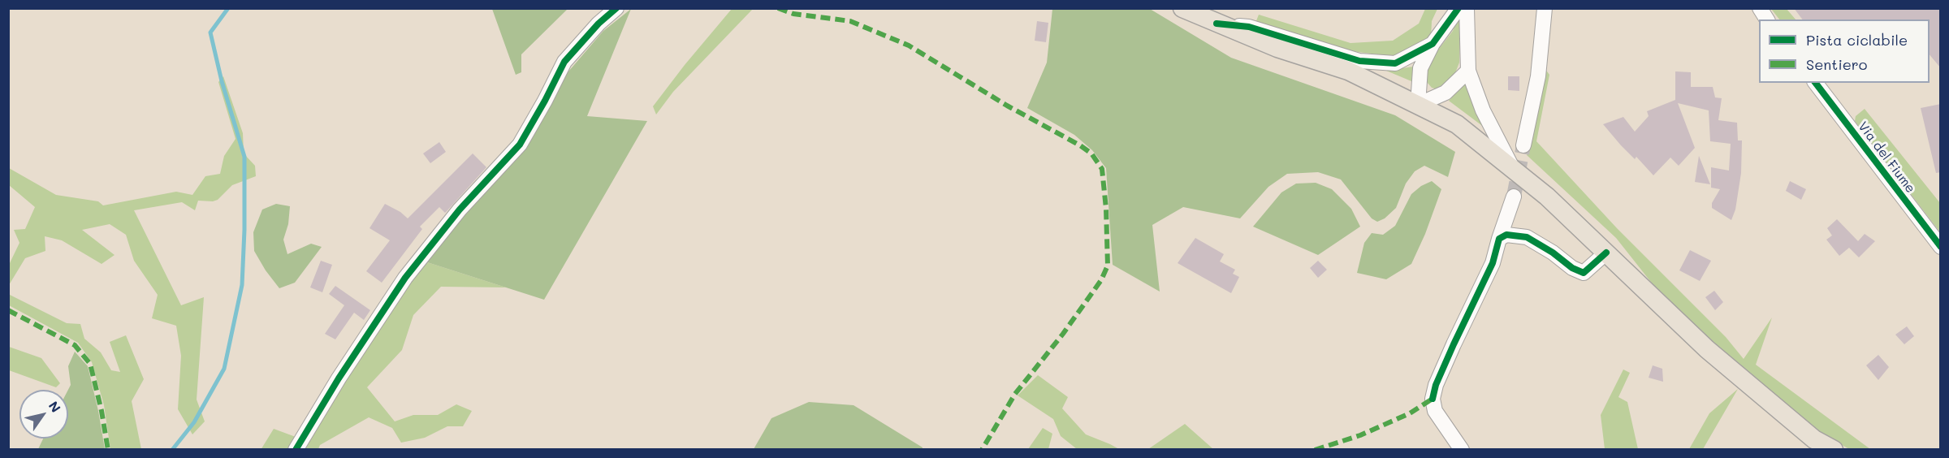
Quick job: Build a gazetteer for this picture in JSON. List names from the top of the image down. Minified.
{"streets":{"street":["Via del Fiume"]},"legend":["Pista ciclabile","Sentiero"],"north":"top right"}
